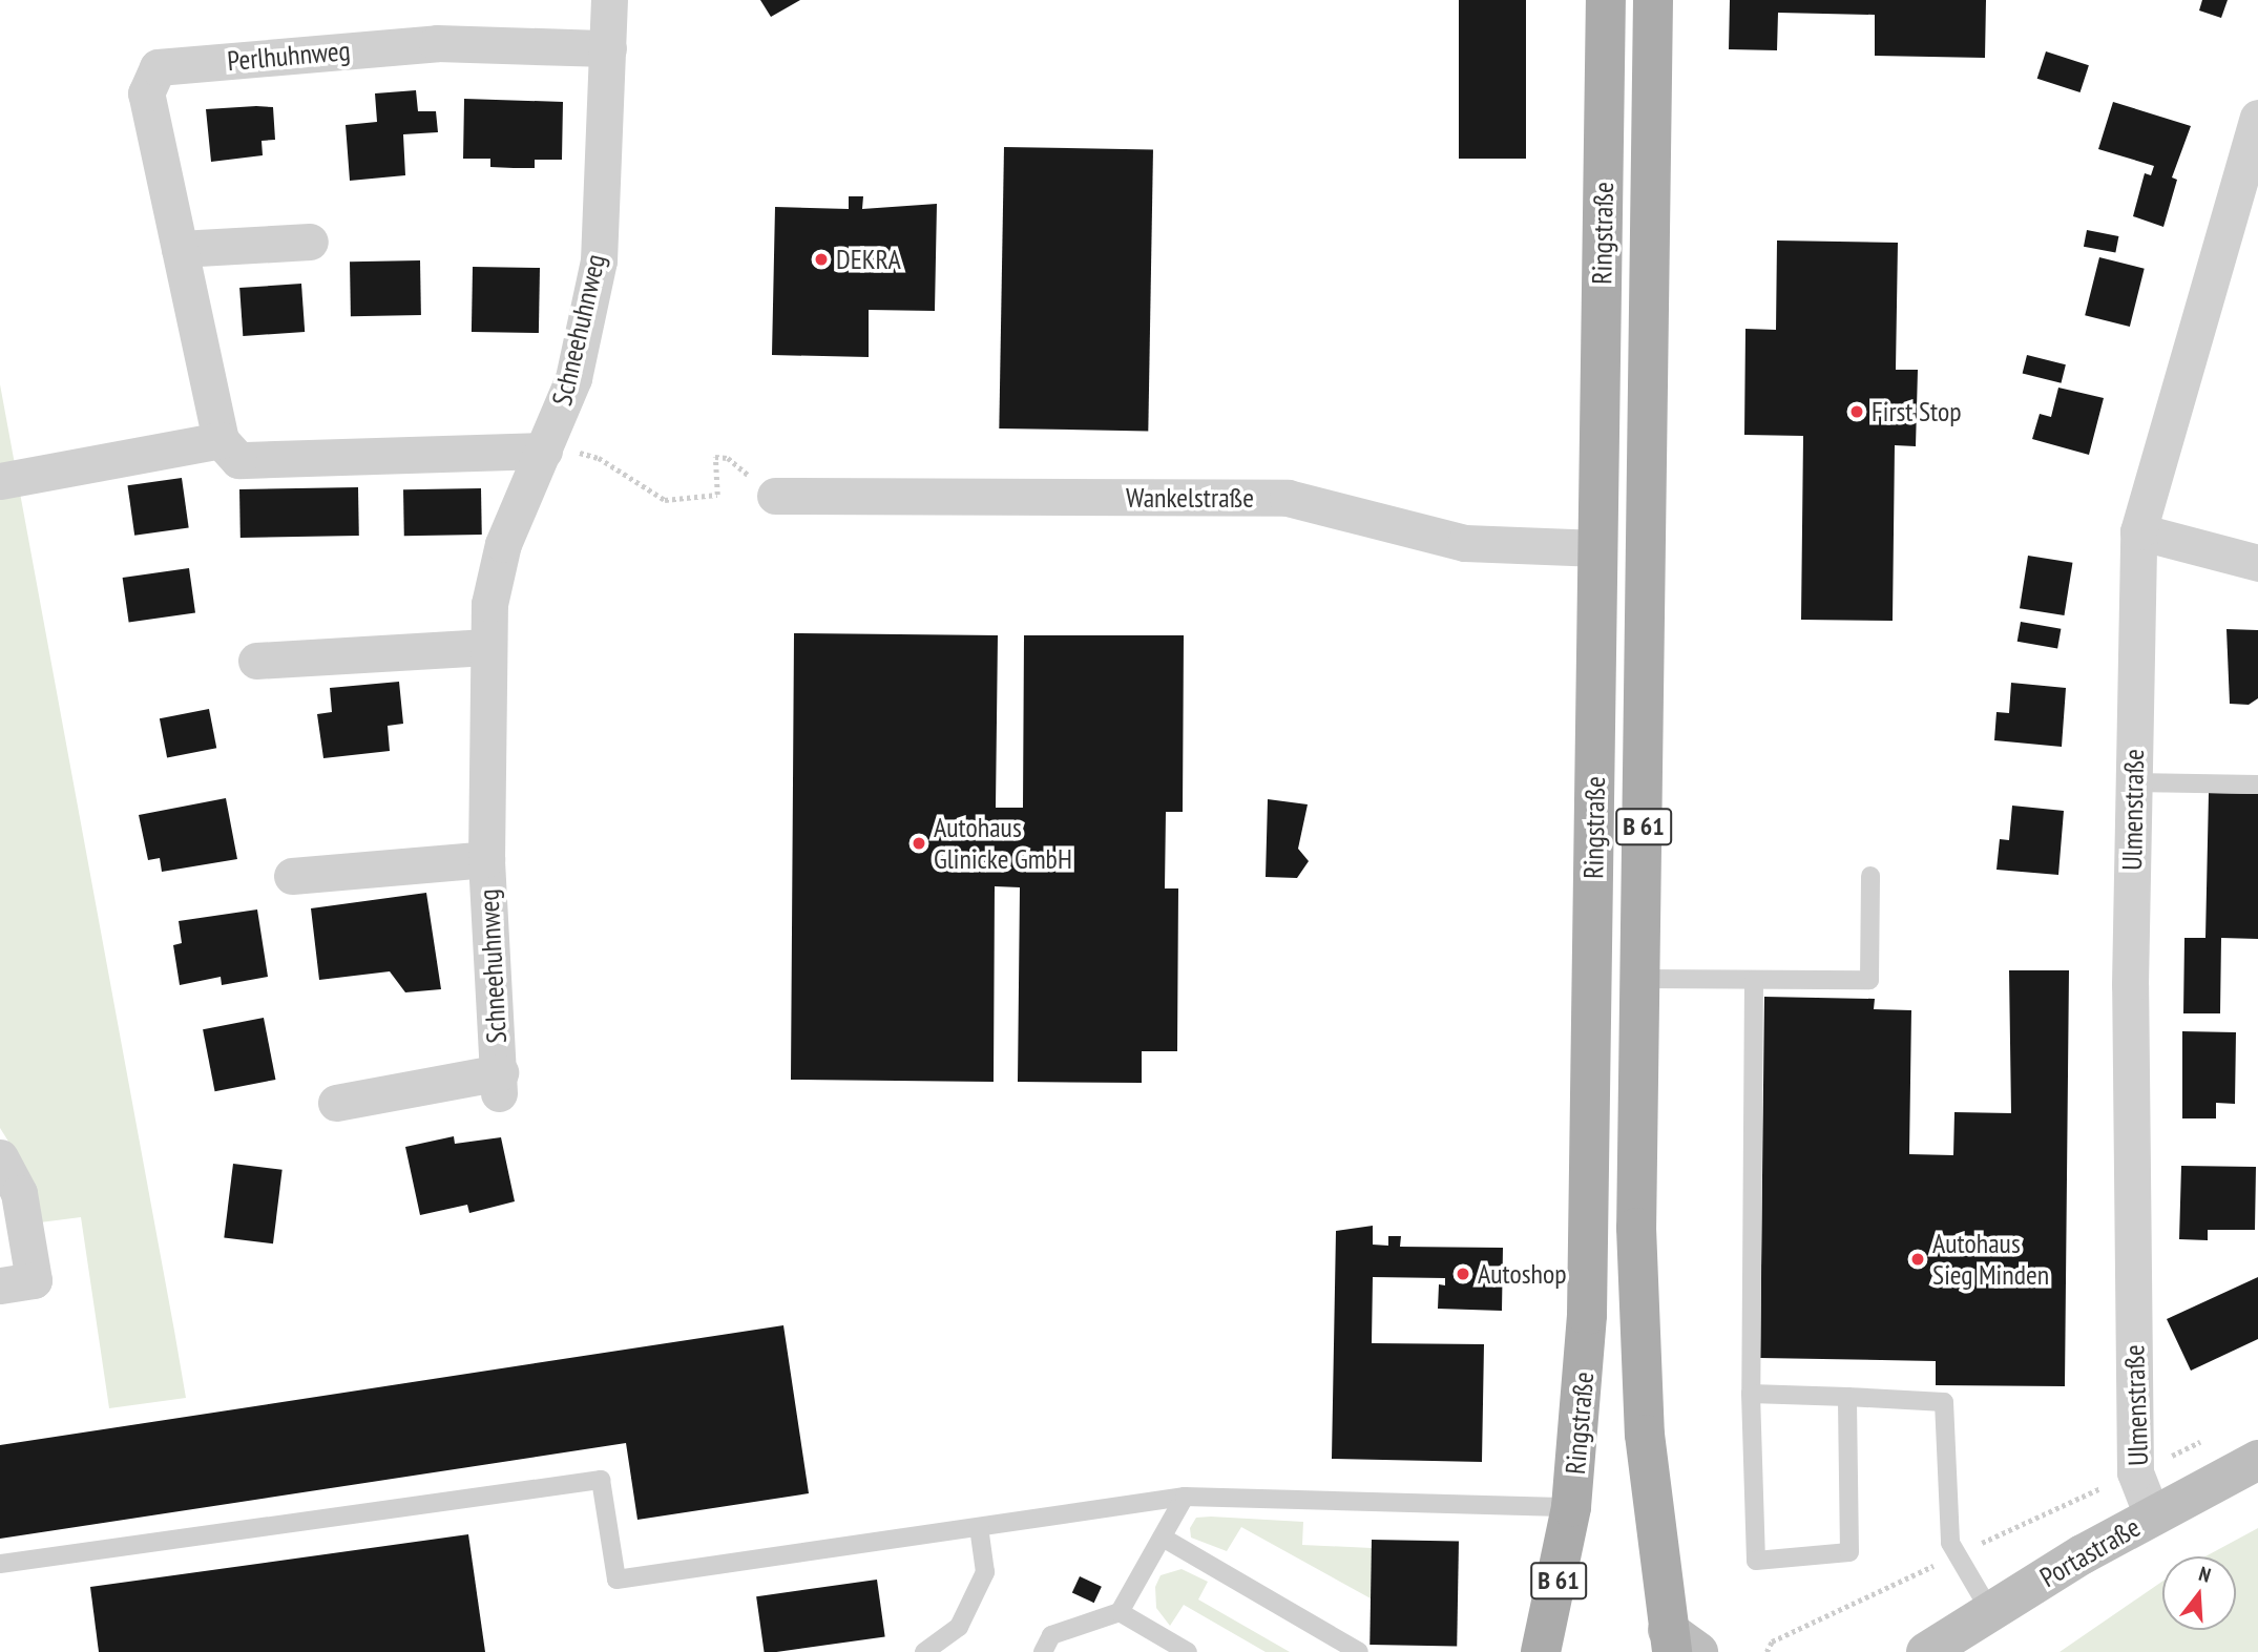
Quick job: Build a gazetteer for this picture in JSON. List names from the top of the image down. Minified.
{"streets":{"main road":["Ringstraße","B 61","Portastraße"],"street":["Perlhuhnweg","Schneehuhnweg","Wankelstraße","Ulmenstraße"]},"crossings":[["Perlhuhnweg","Schneehuhnweg"],["Ringstraße","Wankelstraße"],["Ulmenstraße","Portastraße"]],"places":["DEKRA","First Stop","Autohaus Glinicke GmbH","Autohaus Sieg Minden","Autoshop"],"north":"top"}
